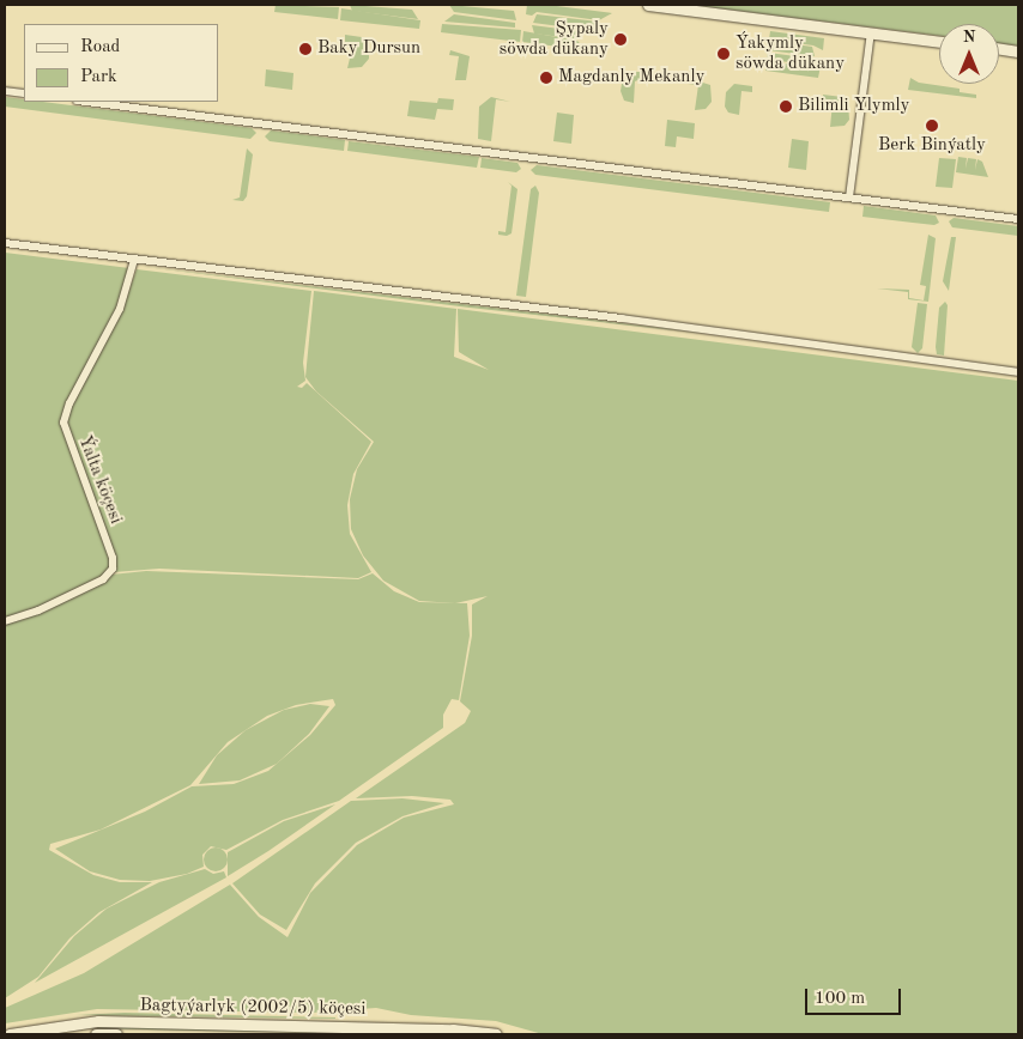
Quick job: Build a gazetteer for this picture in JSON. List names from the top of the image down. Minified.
{"streets":{"street":["Ýalta köçesi","Bagtyýarlyk (2002/5) köçesi"]},"places":["Şypaly söwda dükany","Baky Dursun","Ýakymly söwda dükany","Magdanly Mekanly","Bilimli Ylymly","Berk Binýatly"],"legend":["Road","Park"],"scale_bar":"100 m","north":"top"}
